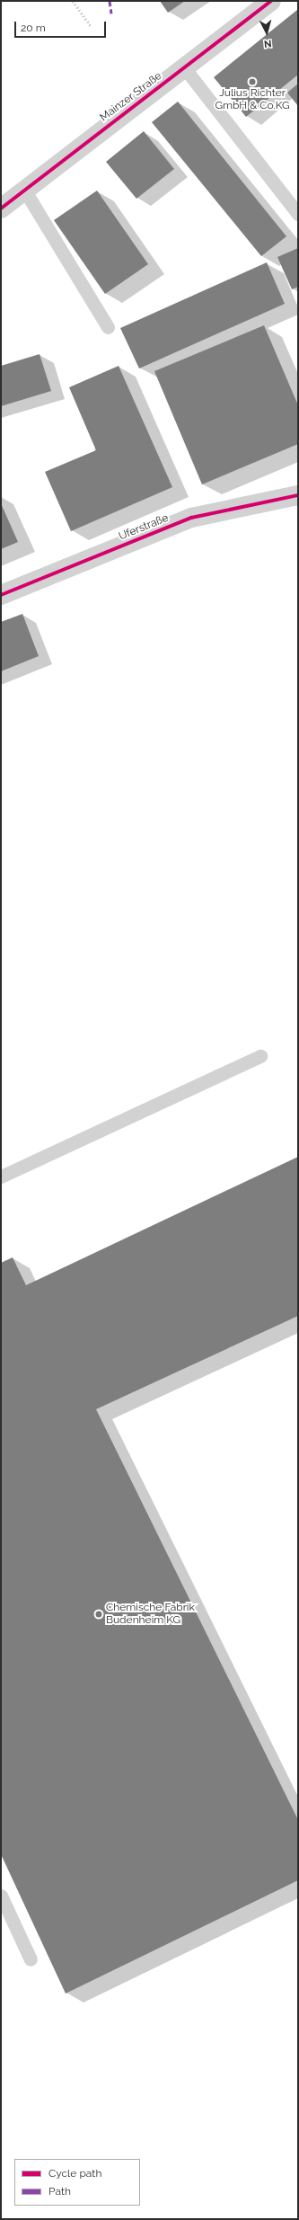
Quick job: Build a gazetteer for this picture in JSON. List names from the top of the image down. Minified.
{"streets":{"street":["Mainzer Straße","Uferstraße"]},"places":["Julius Richter GmbH & Co.KG","Chemische Fabrik Budenheim KG"],"legend":["Cycle path","Path"],"scale_bar":"20 m","north":"bottom"}
